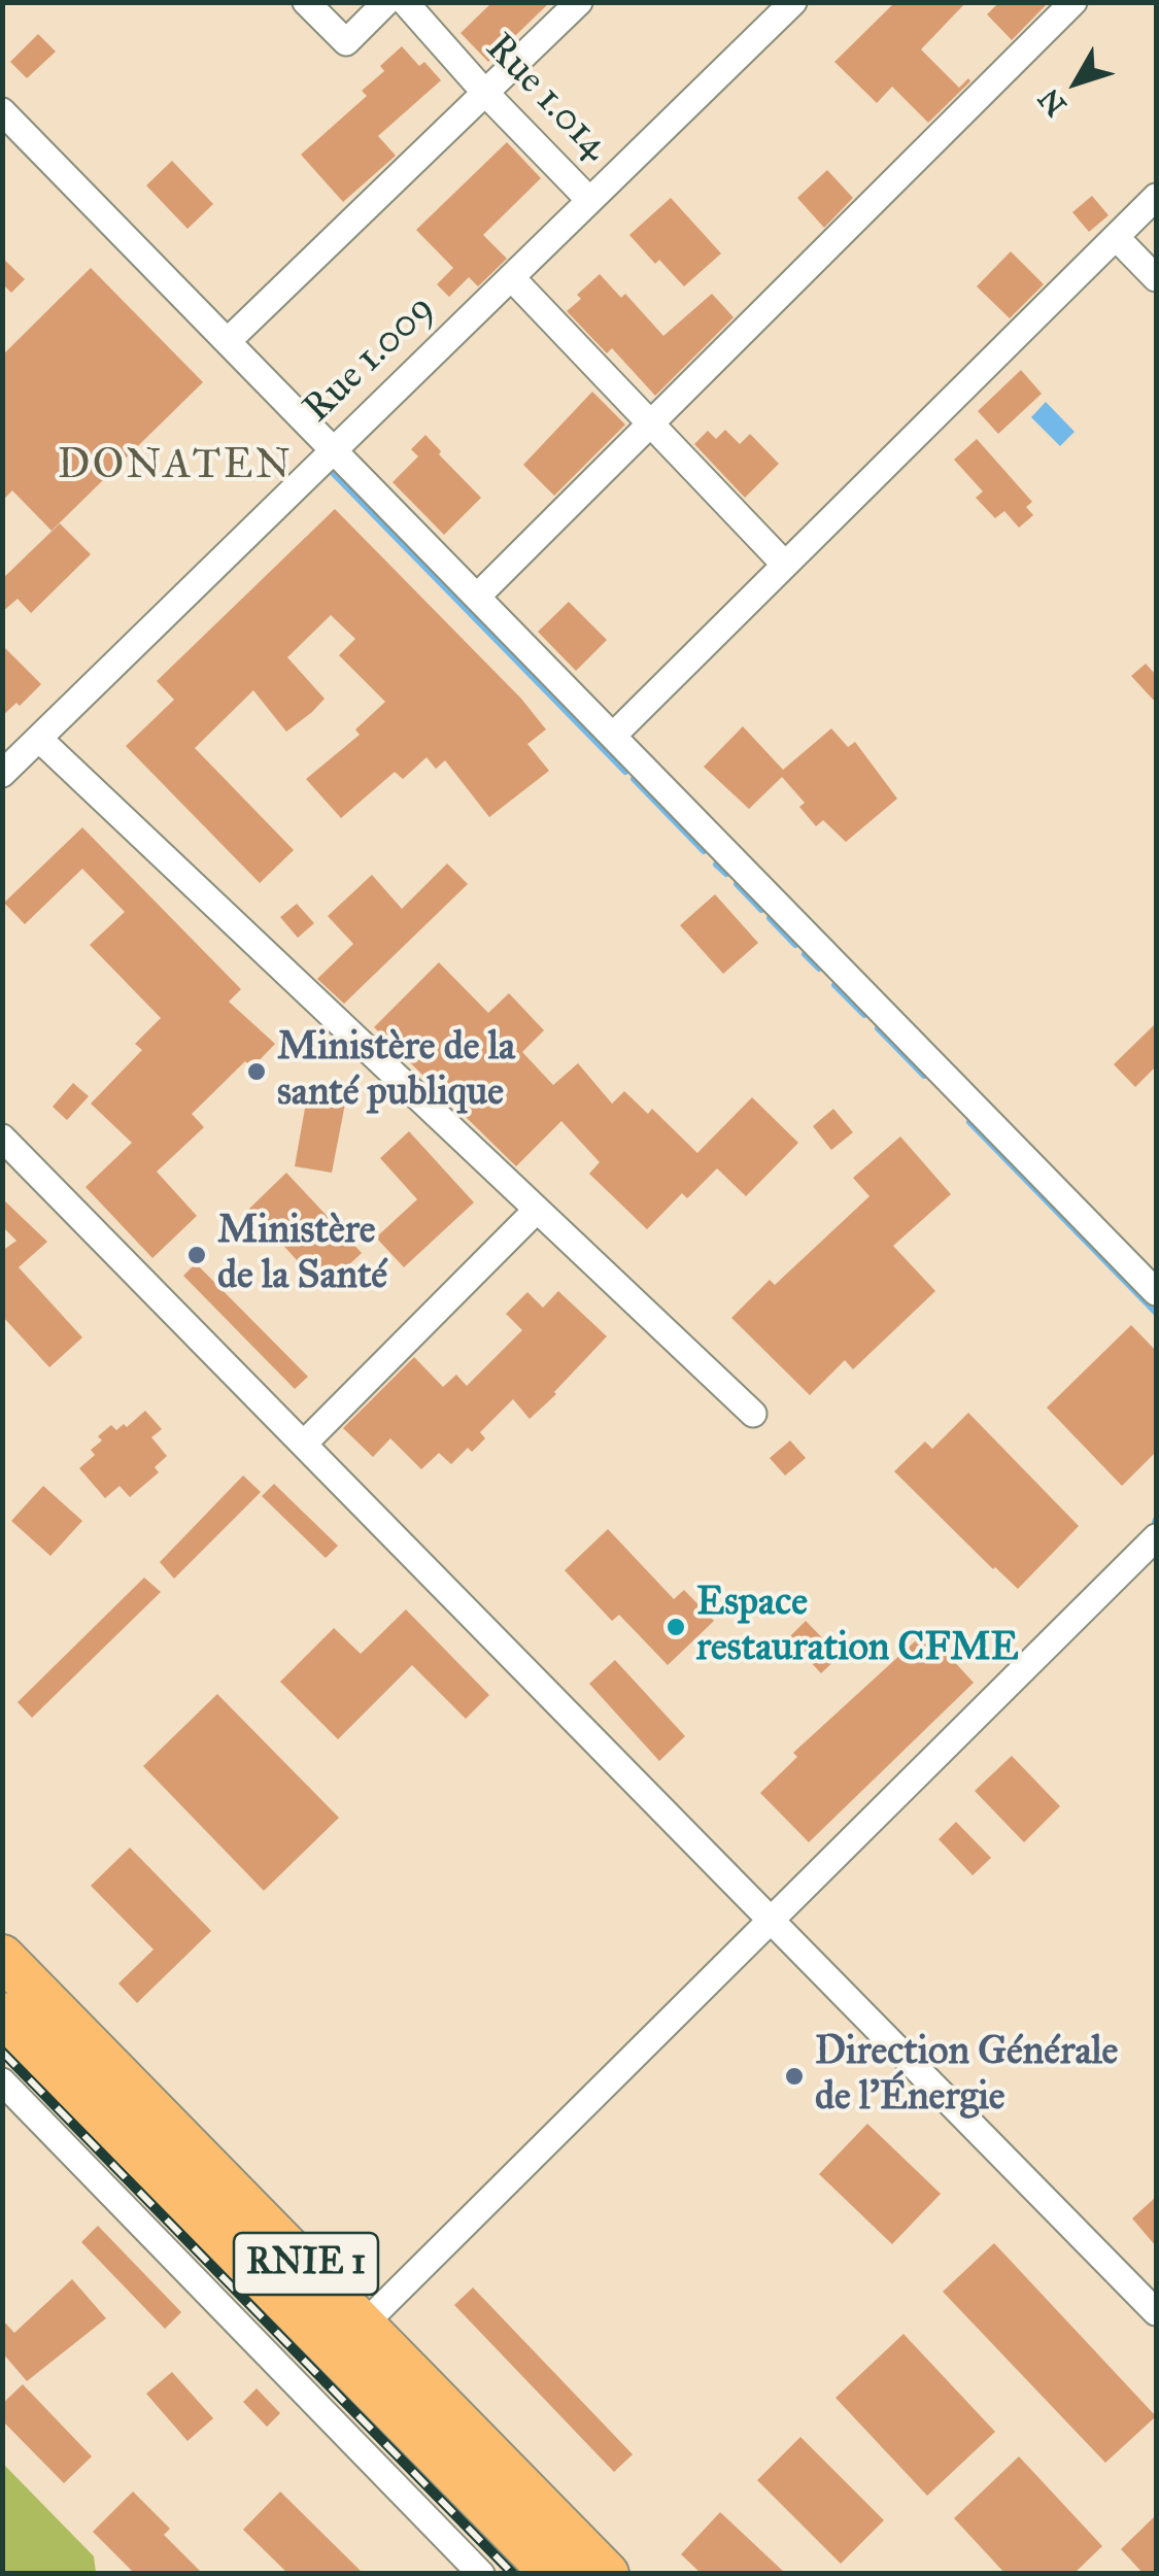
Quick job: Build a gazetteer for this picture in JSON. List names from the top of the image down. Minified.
{"streets":{"highway":["RNIE 1"],"street":["Rue 1.014","Rue 1.009"]},"crossings":[["Rue 1.014","Rue 1.009"]],"districts":["DONATEN"],"places":["Ministère de la santé publique","Ministère de la Santé","Espace restauration CFME","Direction Générale de l'Énergie"],"north":"bottom left"}
